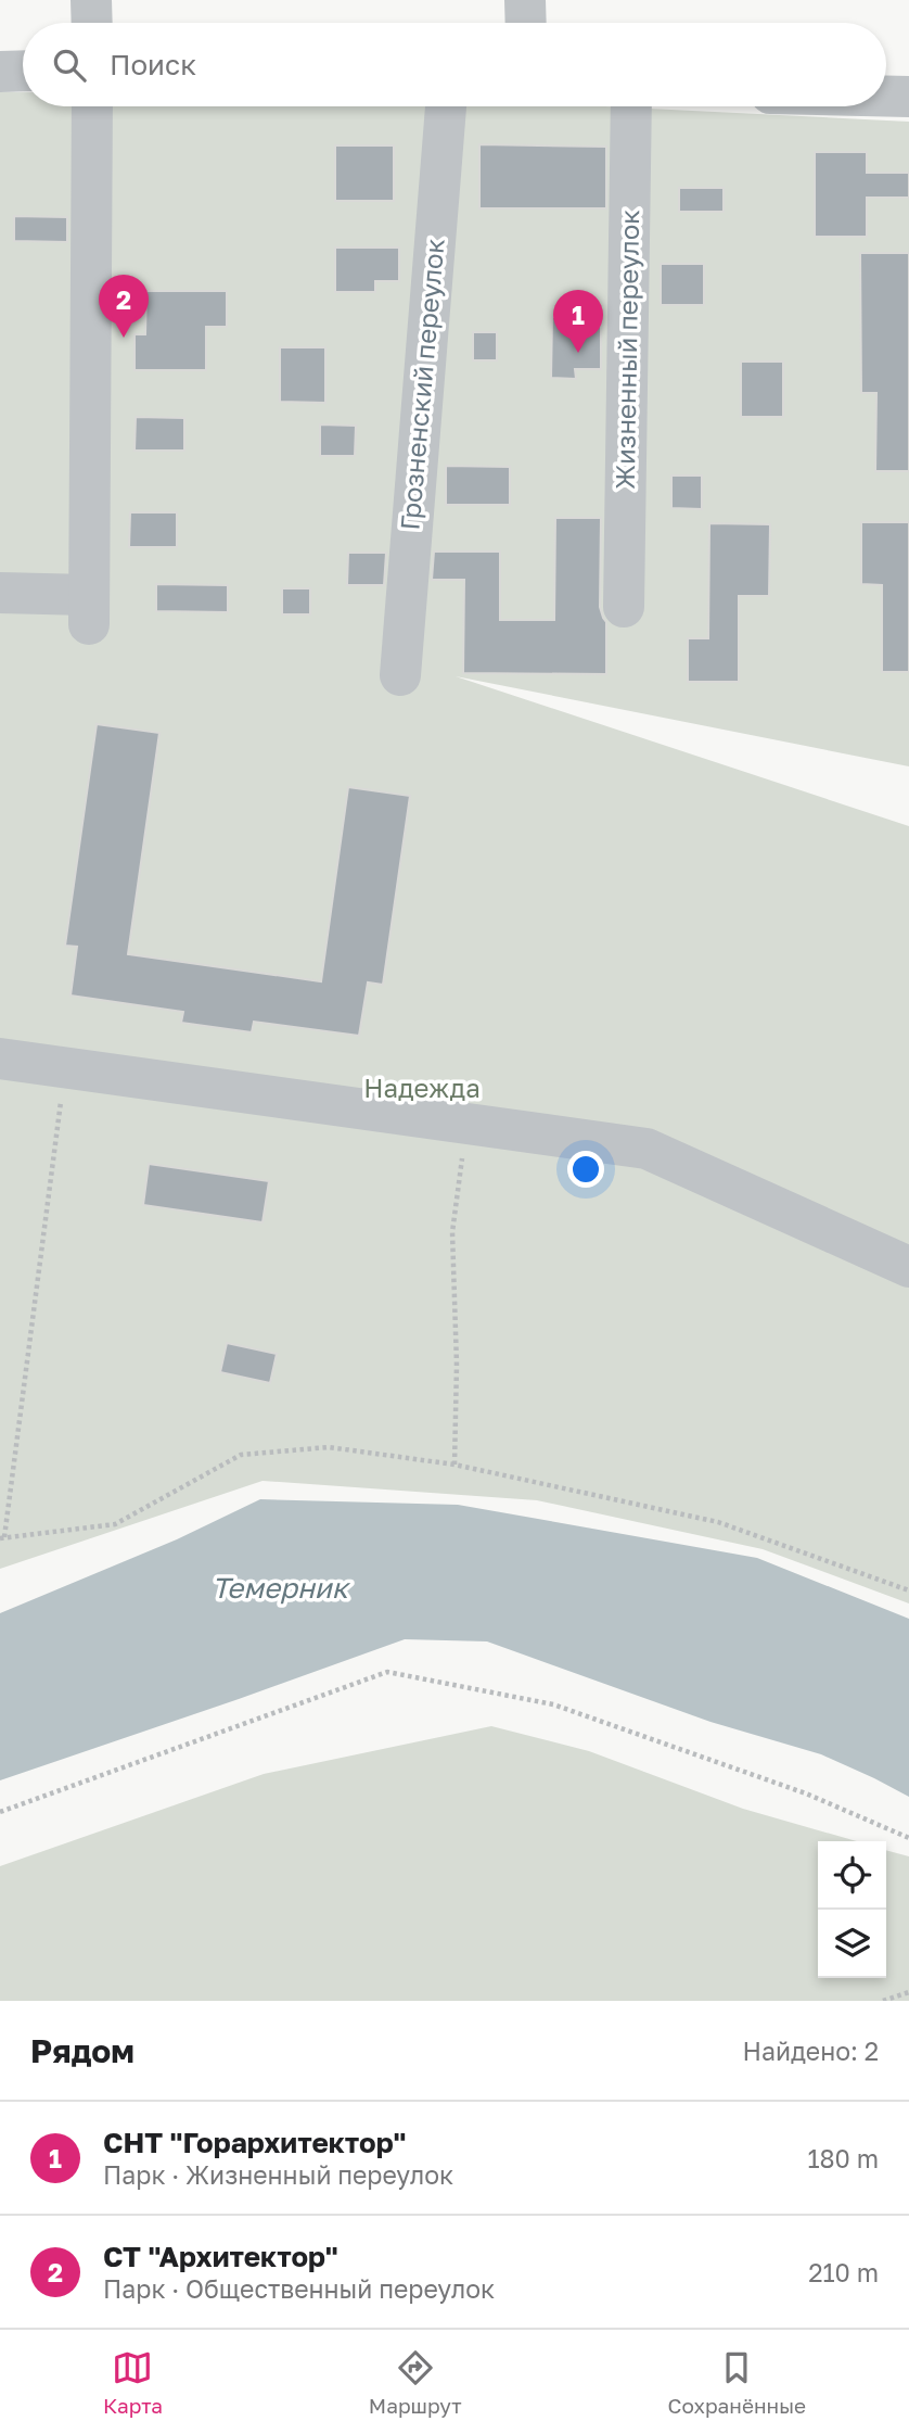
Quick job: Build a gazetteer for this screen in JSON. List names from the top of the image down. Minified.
{"streets":{"street":["Жизненный переулок","Грозненский переулок"]},"water":["Темерник"],"parks":["Надежда"],"page":{"search":"Поиск","pins":["2","1"],"heading":["Рядом","Найдено: 2"],"list":[{"mark":"1","name":"СНТ \"Горархитектор\"","note":"Парк · Жизненный переулок","value":"180 m"},{"mark":"2","name":"СТ \"Архитектор\"","note":"Парк · Общественный переулок","value":"210 m"}],"nav":["Карта","Маршрут","Сохранённые"]}}
